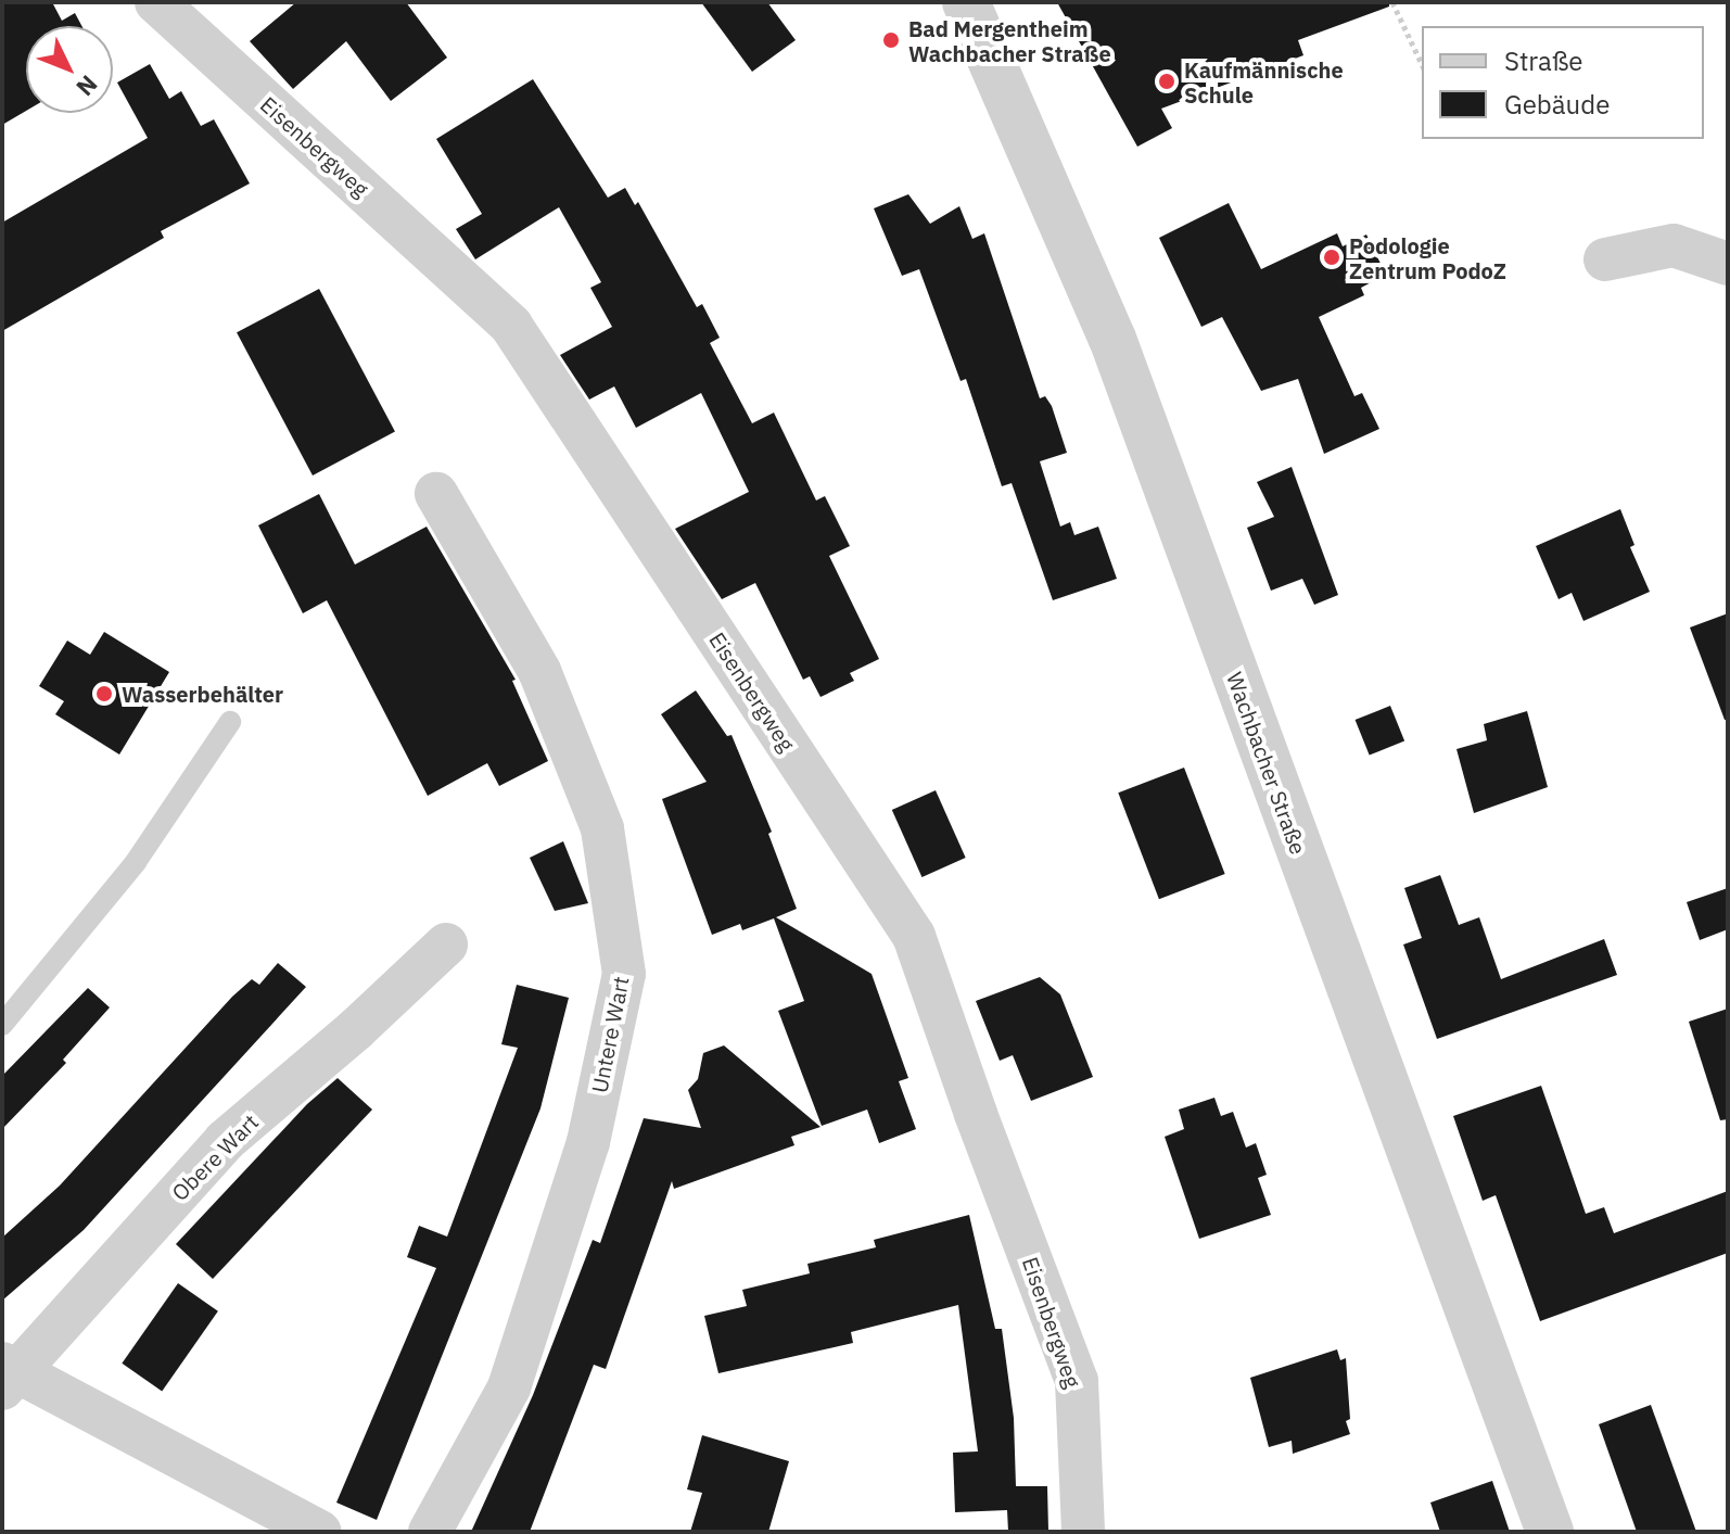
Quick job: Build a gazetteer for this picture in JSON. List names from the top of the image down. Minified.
{"streets":{"street":["Eisenbergweg","Wachbacher Straße","Untere Wart","Obere Wart"]},"places":["Bad Mergentheim Wachbacher Straße","Kaufmännische Schule","Podologie Zentrum PodoZ","Wasserbehälter"],"legend":["Straße","Gebäude"],"north":"bottom right"}
